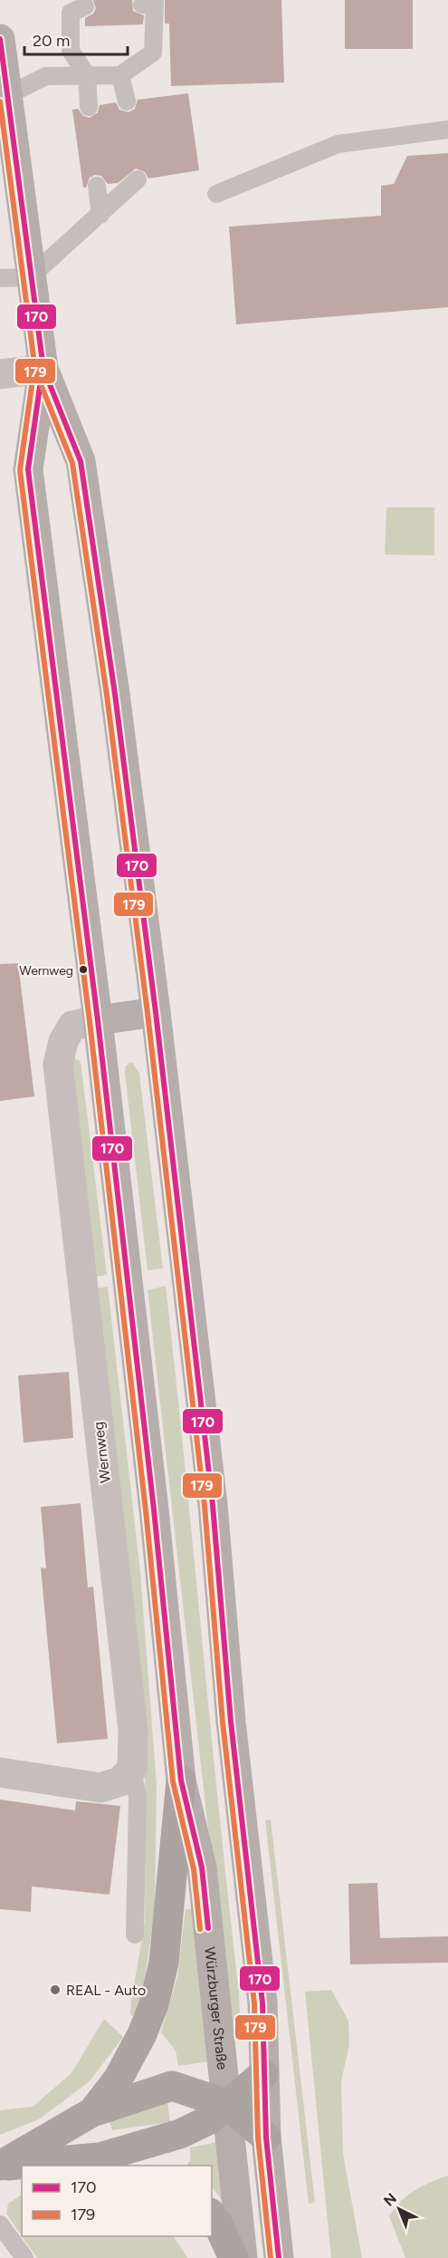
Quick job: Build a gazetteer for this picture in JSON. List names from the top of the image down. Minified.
{"streets":{"main road":["Würzburger Straße"],"street":["Wernweg"]},"crossings":[["Wernweg","Würzburger Straße"]],"places":["Wernweg","REAL - Auto"],"lines":["transit line 170","transit line 179"],"legend":["170","179"],"scale_bar":"20 m","north":"top left"}
